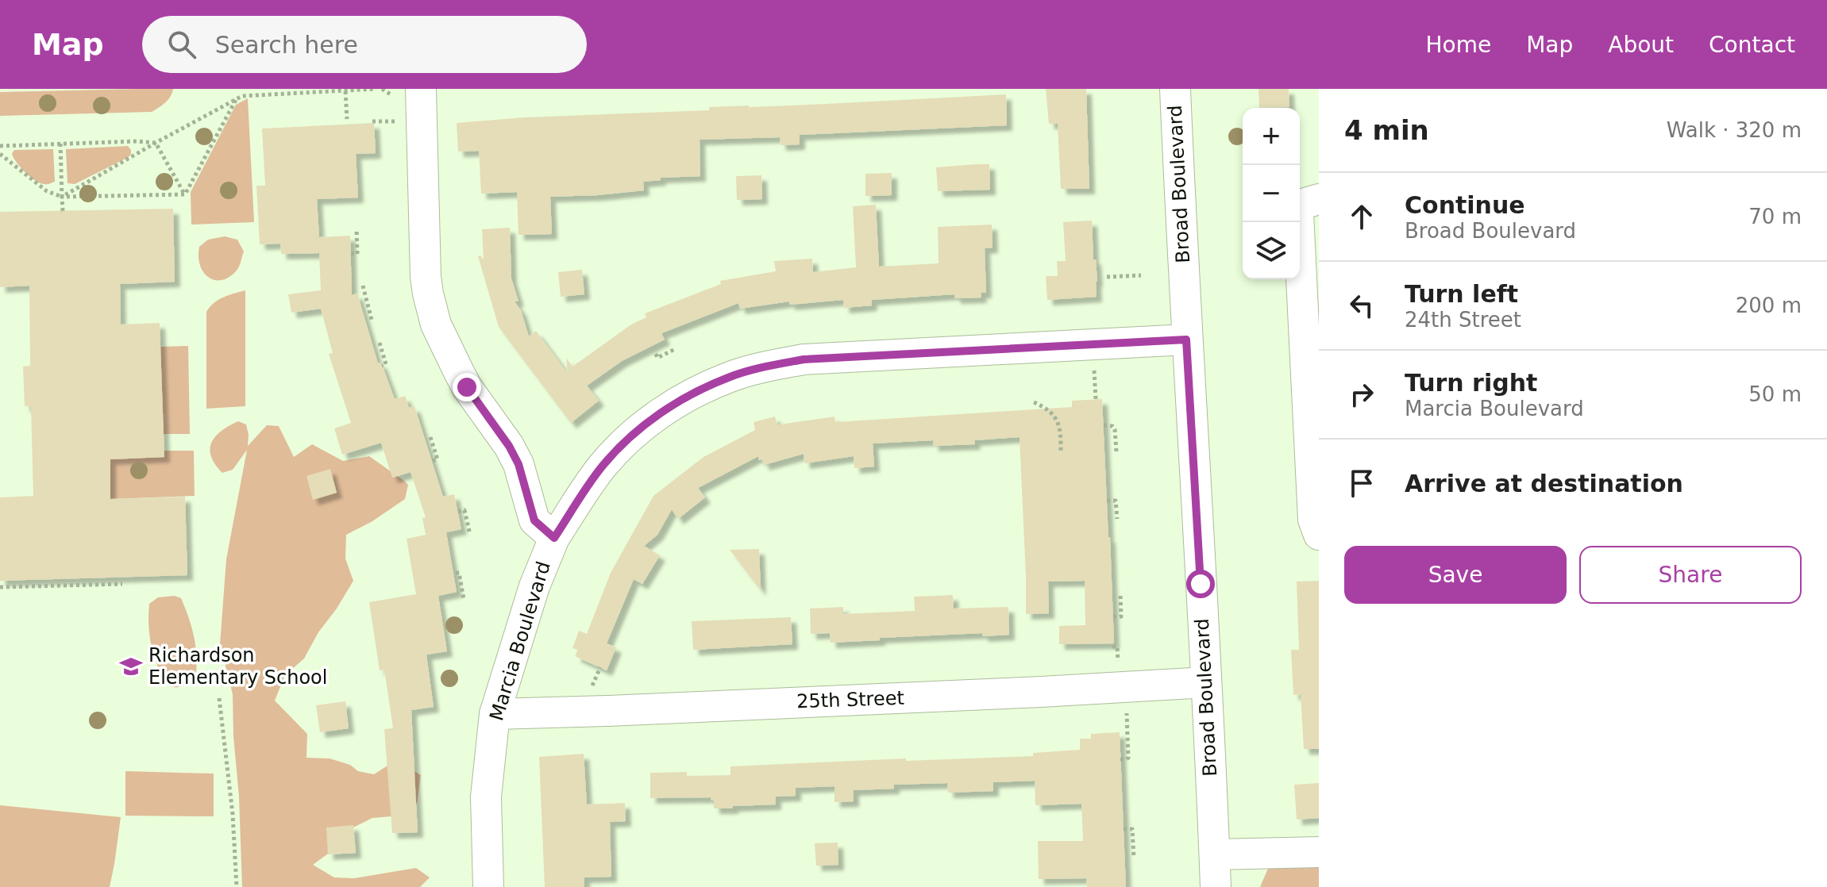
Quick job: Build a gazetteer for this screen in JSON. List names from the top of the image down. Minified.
{"streets":{"street":["Broad Boulevard","Marcia Boulevard","25th Street"]},"crossings":[["Broad Boulevard","25th Street"],["Marcia Boulevard","25th Street"]],"places":{"school or university":["Richardson Elementary School"]},"page":{"header":"Map","search":"Search here","nav":["Home","Map","About","Contact"],"heading":["4 min","Walk · 320 m"],"map_buttons":["+","−"],"list":[["Continue","Broad Boulevard","70 m"],["Turn left","24th Street","200 m"],["Turn right","Marcia Boulevard","50 m"],"Arrive at destination"],"buttons":["Save","Share"]}}
